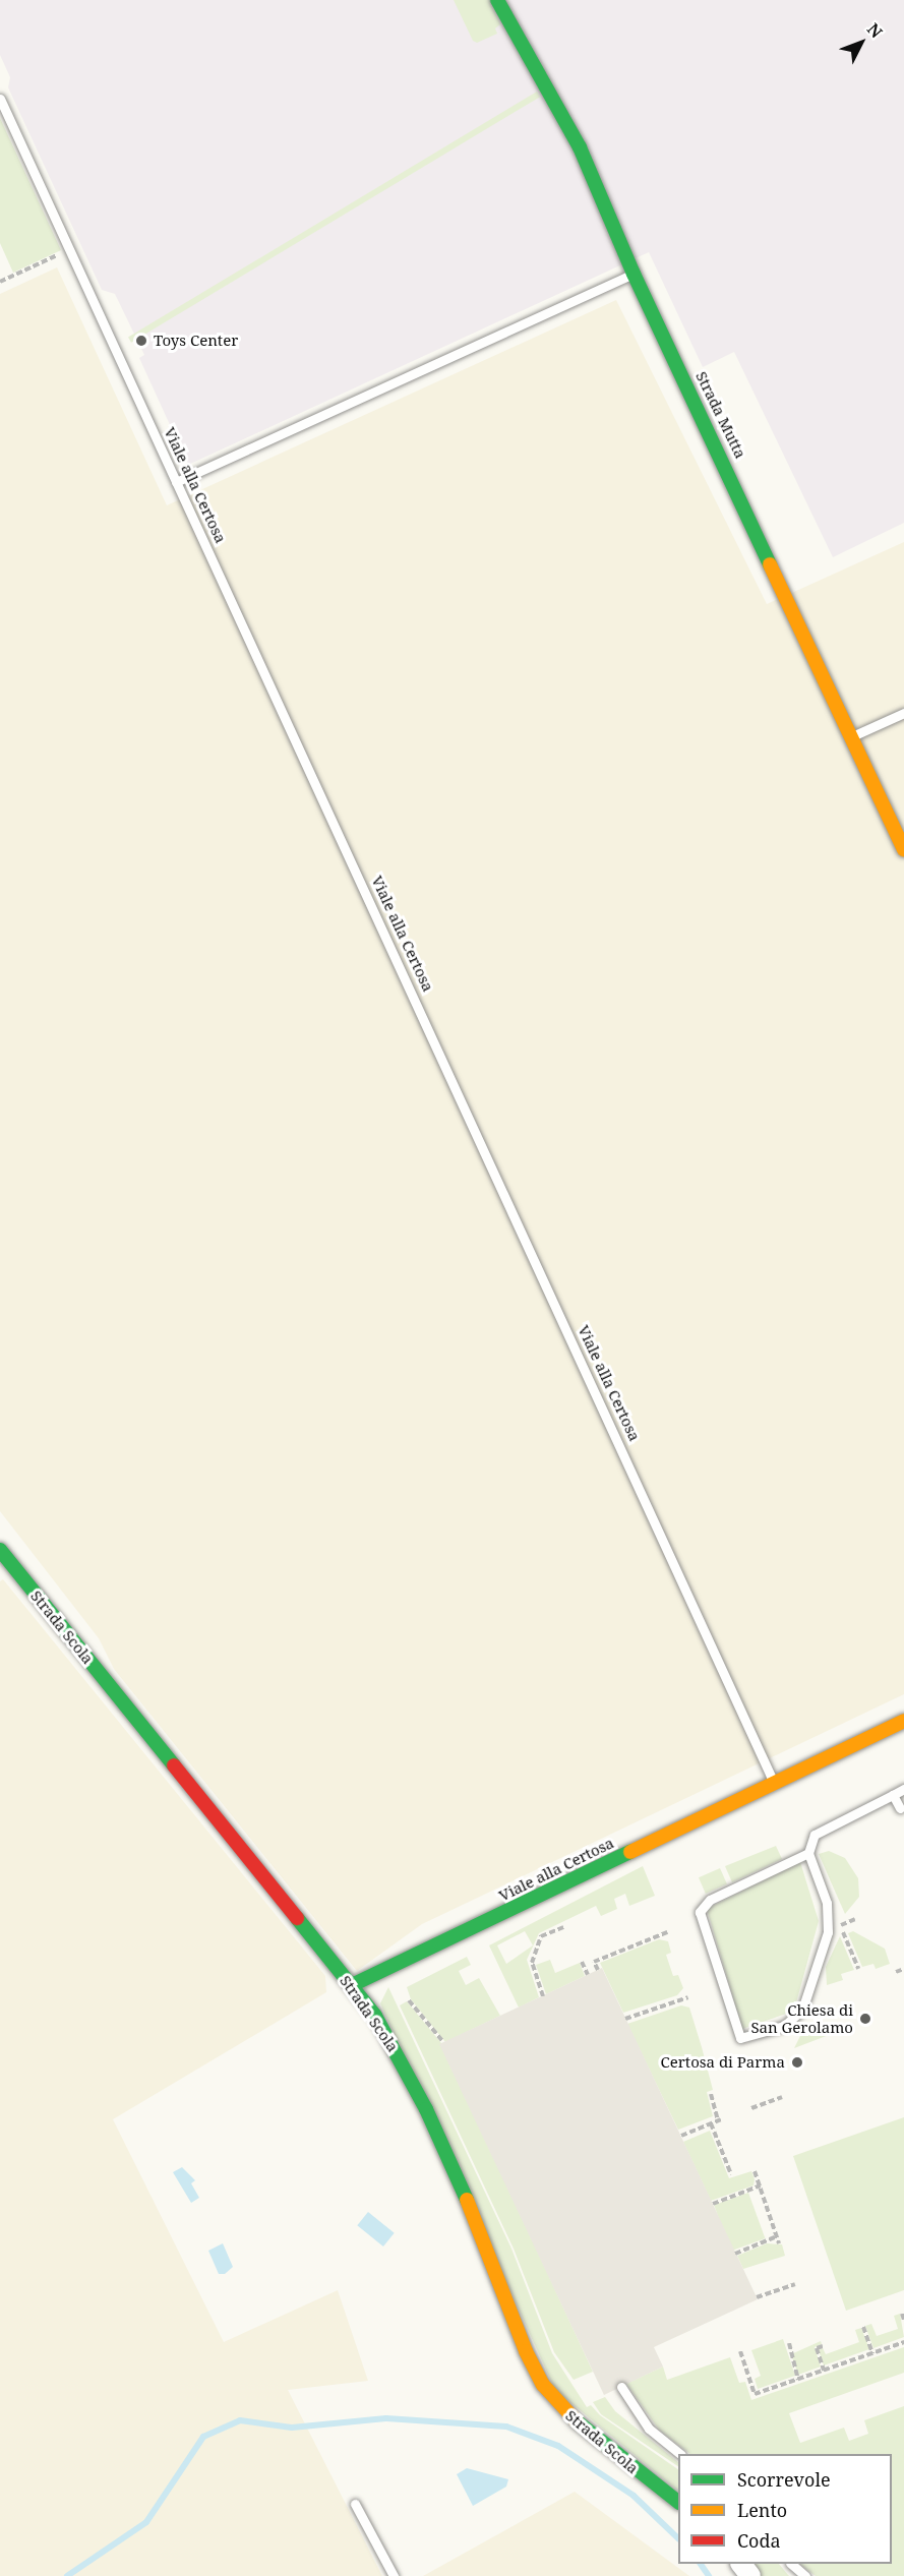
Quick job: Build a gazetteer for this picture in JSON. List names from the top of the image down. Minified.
{"streets":{"street":["Strada Mutta","Viale alla Certosa","Strada Scola"]},"crossings":[["Viale alla Certosa","Strada Scola"]],"places":["Toys Center","Chiesa di San Gerolamo","Certosa di Parma"],"legend":["Scorrevole","Lento","Coda"],"north":"top right"}
